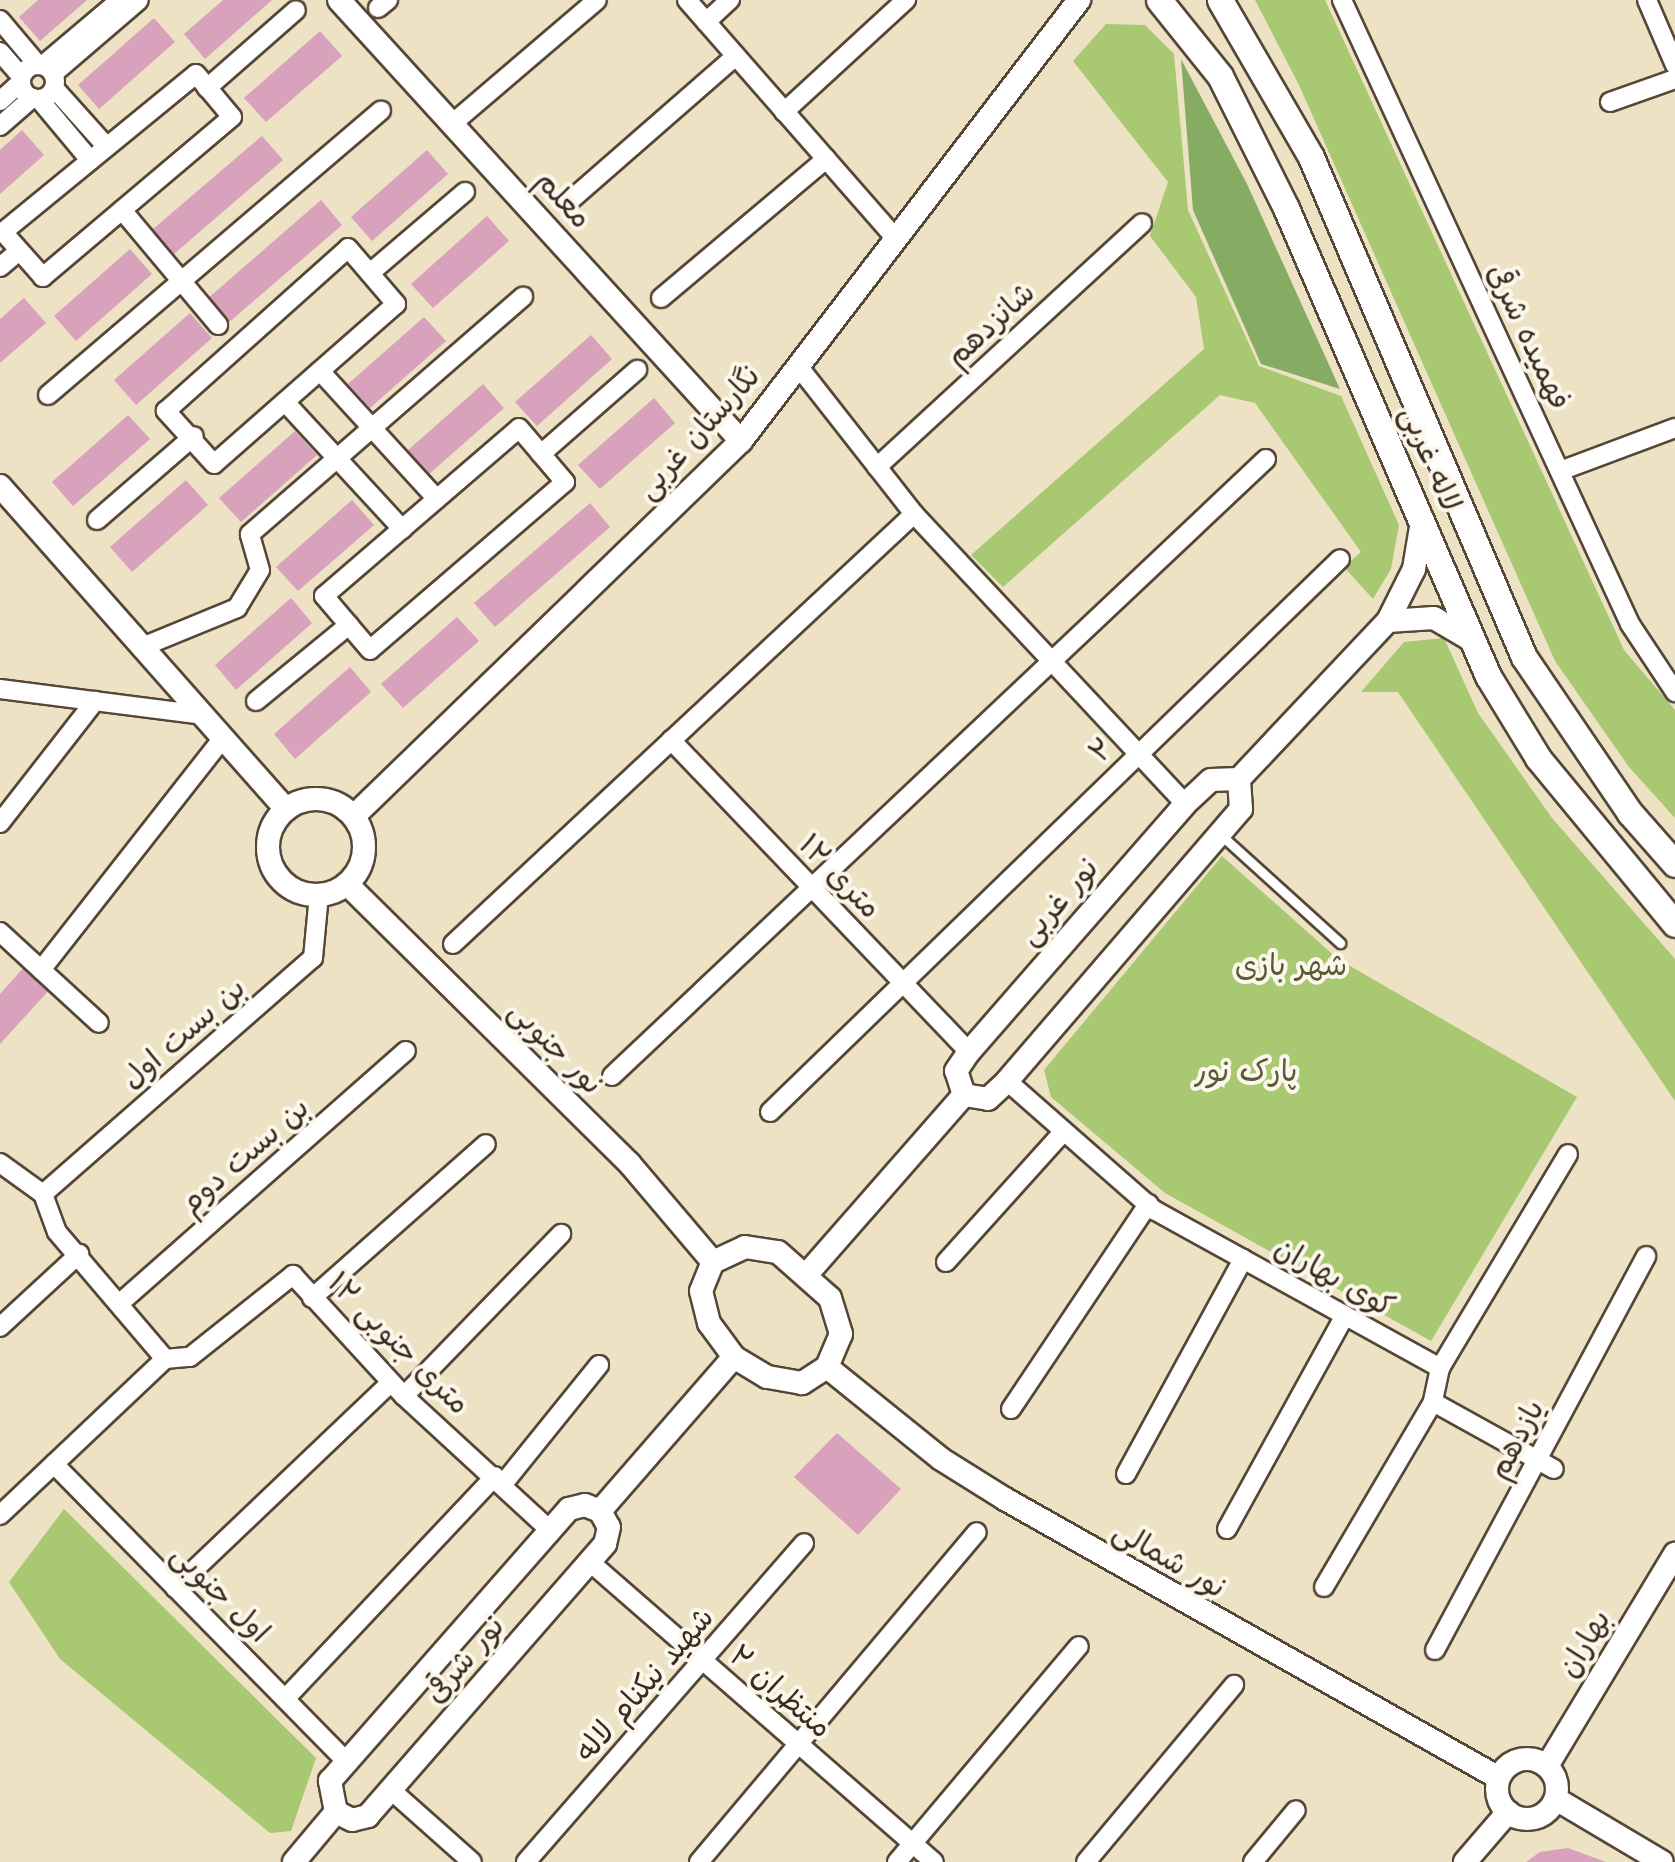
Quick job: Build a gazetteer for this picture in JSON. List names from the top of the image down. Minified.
{"streets":{"main road":["لاله غربی"],"street":["معلم","شانزدهم","فهمیده شرقی","نگارستان غربی","۲","۱۲ متری","نور غربی","بن بست اول","نور جنوبی","بن بست دوم","کوی بهاران","۱۲ متری جنوبی","یازدهم","نور شمالی","اول جنوبی","بهاران","نور شرقی","شهید نیکنام لاله","منتظران ۲"]},"crossings":[["معلم","نگارستان غربی"],["نگارستان غربی","بن بست اول"],["نگارستان غربی","نور جنوبی"],["لاله غربی","نور غربی"],["۲","۱۲ متری"],["۱۲ متری","نور غربی"],["بن بست اول","نور جنوبی"],["نور جنوبی","نور شمالی"],["۱۲ متری جنوبی","نور شرقی"],["نور شمالی","بهاران"],["اول جنوبی","نور شرقی"],["نور شرقی","منتظران ۲"],["شهید نیکنام لاله","منتظران ۲"]],"parks":["شهر بازی","پارک نور"]}
